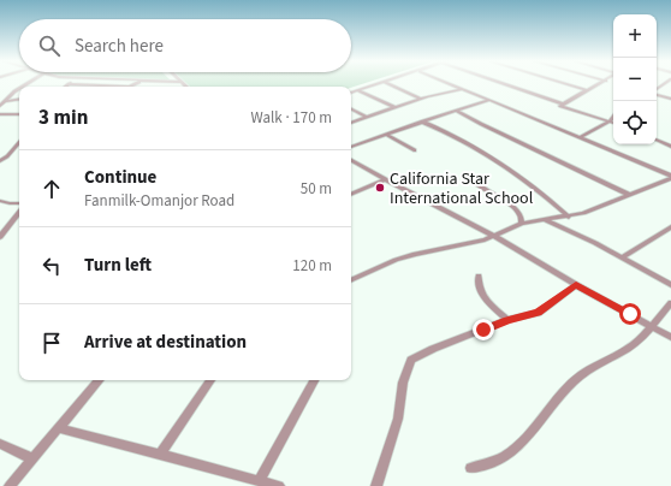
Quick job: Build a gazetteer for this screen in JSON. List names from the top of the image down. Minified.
{"places":["California Star International School"],"page":{"map_buttons":["+","−"],"search":"Search here","heading":["3 min","Walk · 170 m"],"list":[["Continue","Fanmilk-Omanjor Road","50 m"],["Turn left","120 m"],"Arrive at destination"]}}
